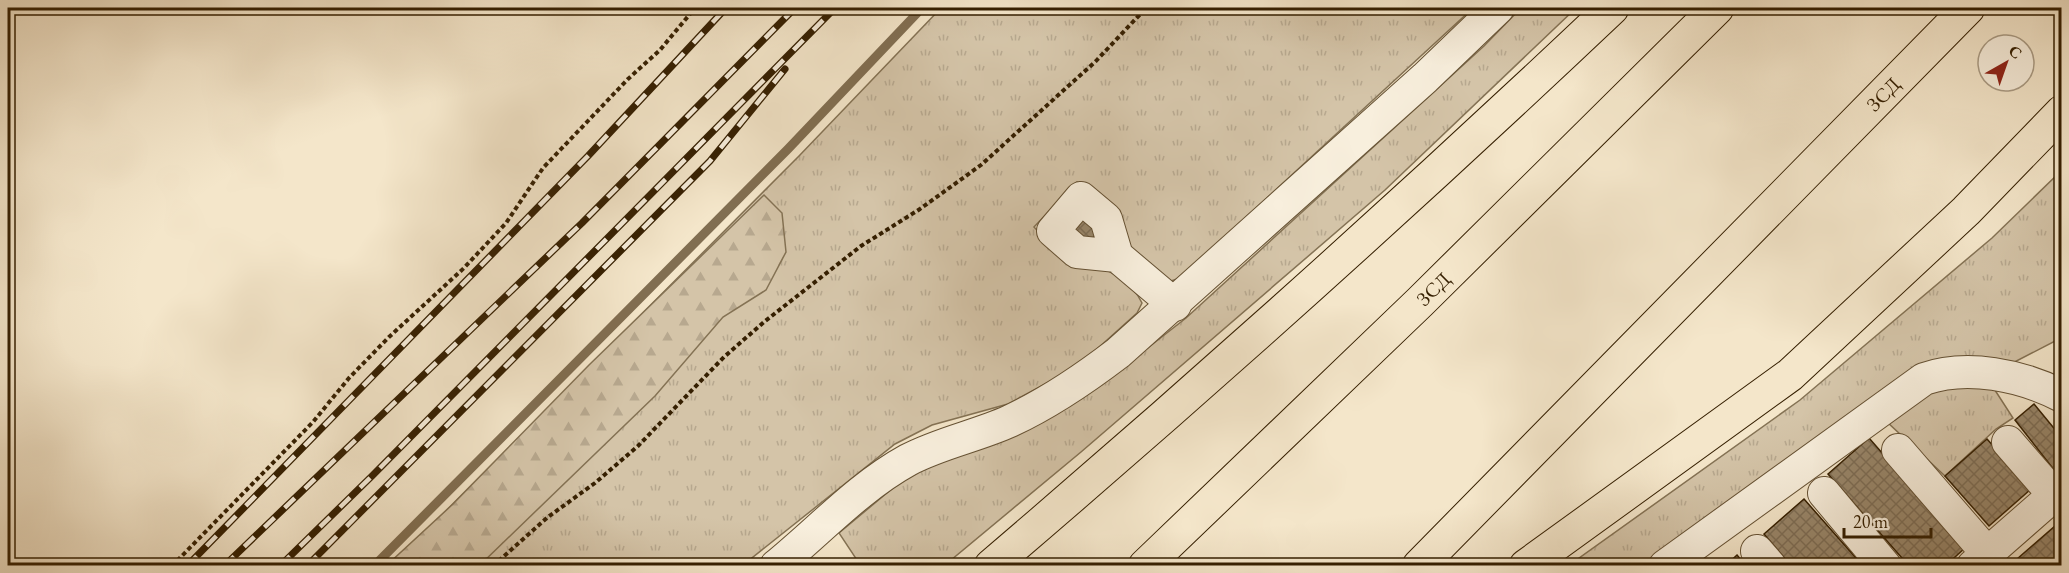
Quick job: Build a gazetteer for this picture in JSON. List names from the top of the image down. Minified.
{"streets":{"main road":["ЗСД"]},"scale_bar":"20 m","north":"top right"}
